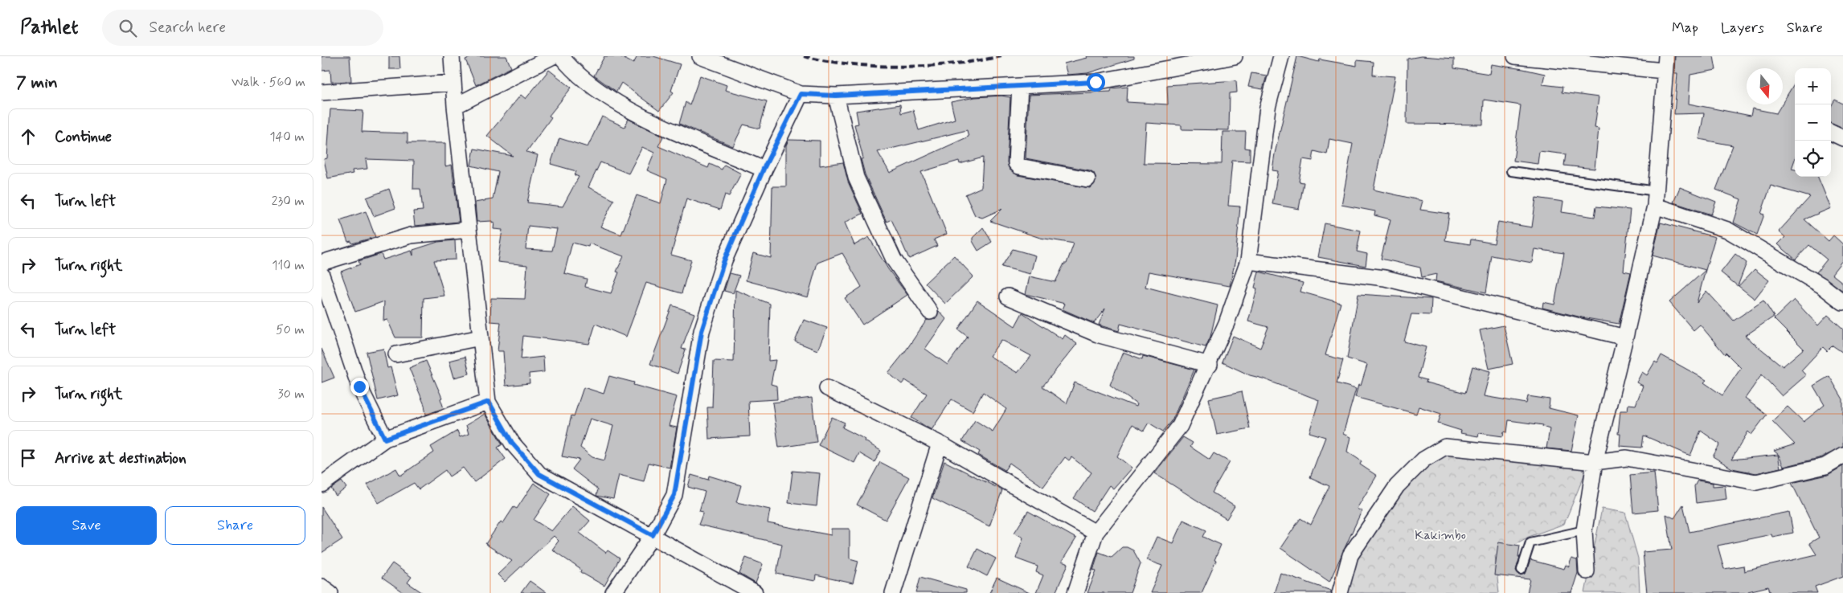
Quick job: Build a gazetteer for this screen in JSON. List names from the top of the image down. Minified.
{"parks":["Kakimbo"],"north":"bottom","page":{"header":"Pathlet","search":"Search here","nav":["Map","Layers","Share"],"heading":["7 min","Walk · 560 m"],"map_buttons":["+","−"],"list":[["Continue","140 m"],["Turn left","230 m"],["Turn right","110 m"],["Turn left","50 m"],["Turn right","30 m"],"Arrive at destination"],"buttons":["Save","Share"]}}
